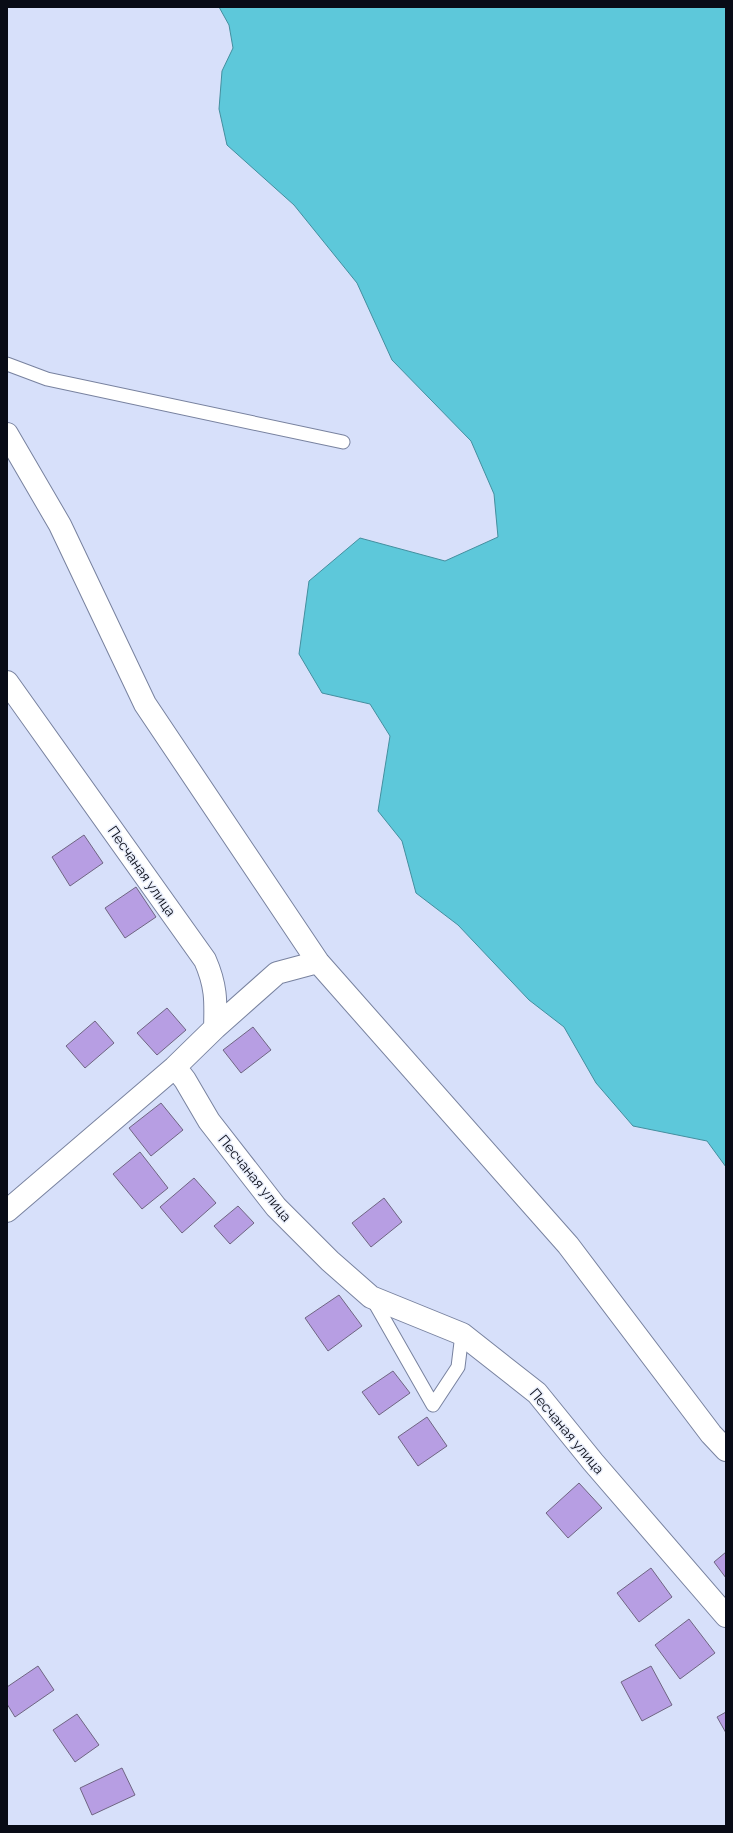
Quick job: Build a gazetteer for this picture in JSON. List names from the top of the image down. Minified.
{"streets":{"street":["Песчаная улица"]}}
